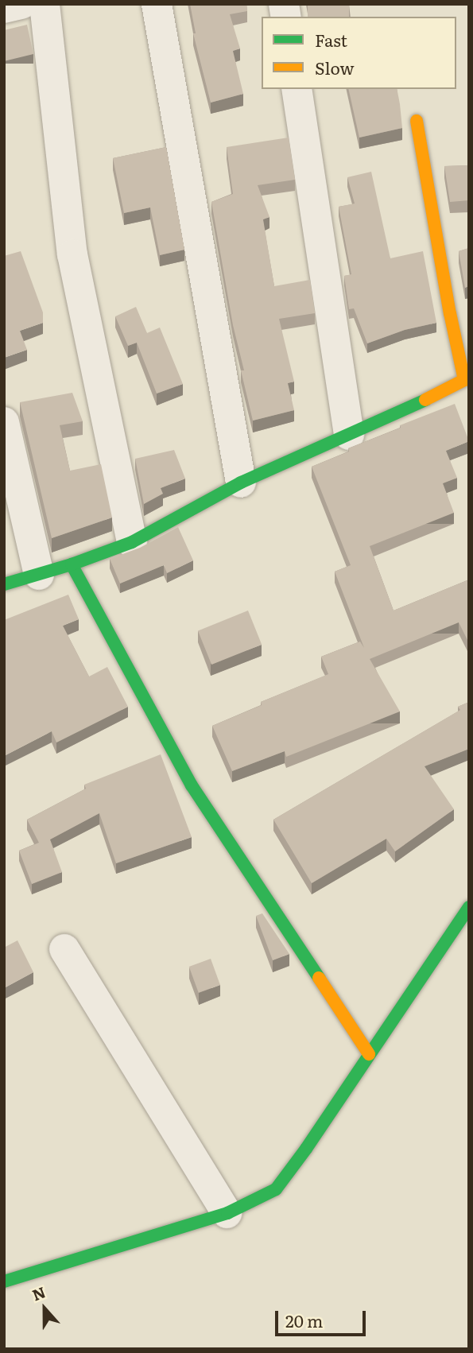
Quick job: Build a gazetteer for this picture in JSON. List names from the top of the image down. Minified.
{"legend":["Fast","Slow"],"scale_bar":"20 m","north":"top"}
